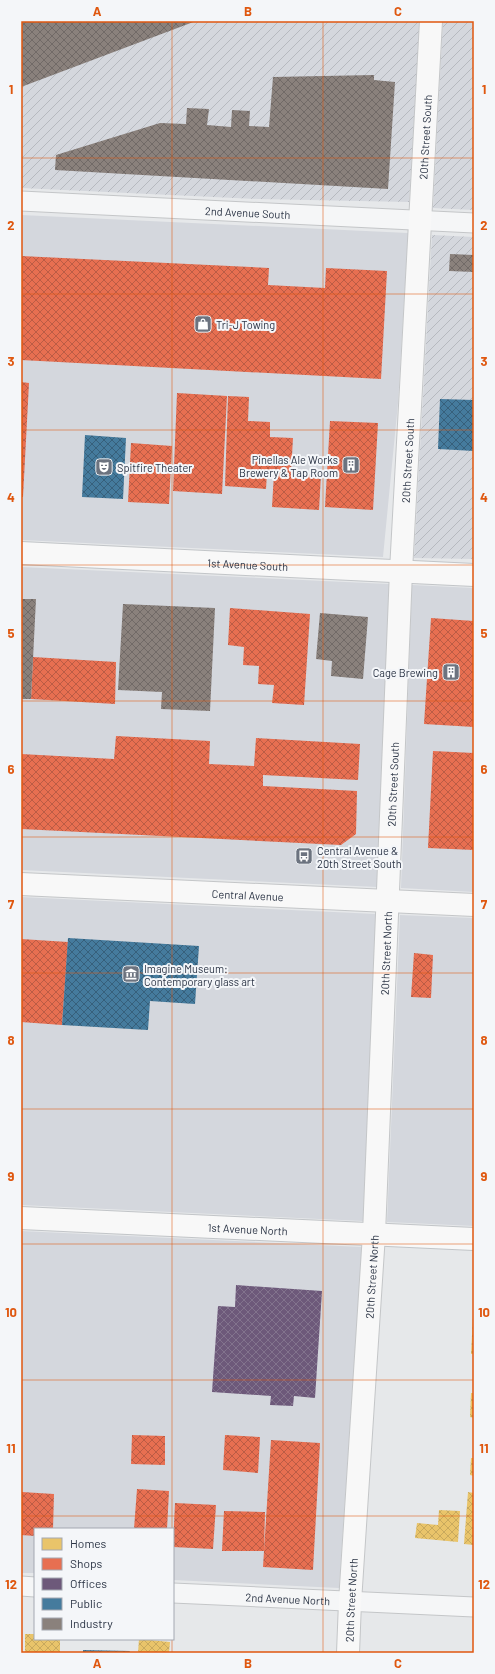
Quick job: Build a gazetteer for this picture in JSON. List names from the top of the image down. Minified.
{"streets":{"street":["20th Street South","2nd Avenue South","1st Avenue South","Central Avenue","20th Street North","1st Avenue North","2nd Avenue North"]},"crossings":[["20th Street South","2nd Avenue South"],["20th Street South","1st Avenue South"],["20th Street South","Central Avenue"],["20th Street South","20th Street North"],["Central Avenue","20th Street North"],["20th Street North","1st Avenue North"],["20th Street North","2nd Avenue North"]],"places":{"shop":["Tri-J Towing"],"building":["Pinellas Ale Works Brewery & Tap Room","Cage Brewing"],"theatre":["Spitfire Theater"],"bus stop":["Central Avenue & 20th Street South"],"museum":["Imagine Museum: Contemporary glass art"]},"legend":["Homes","Shops","Offices","Public","Industry"],"grid":{"columns":["A","B","C"],"rows":["1","2","3","4","5","6","7","8","9","10","11","12"]}}
